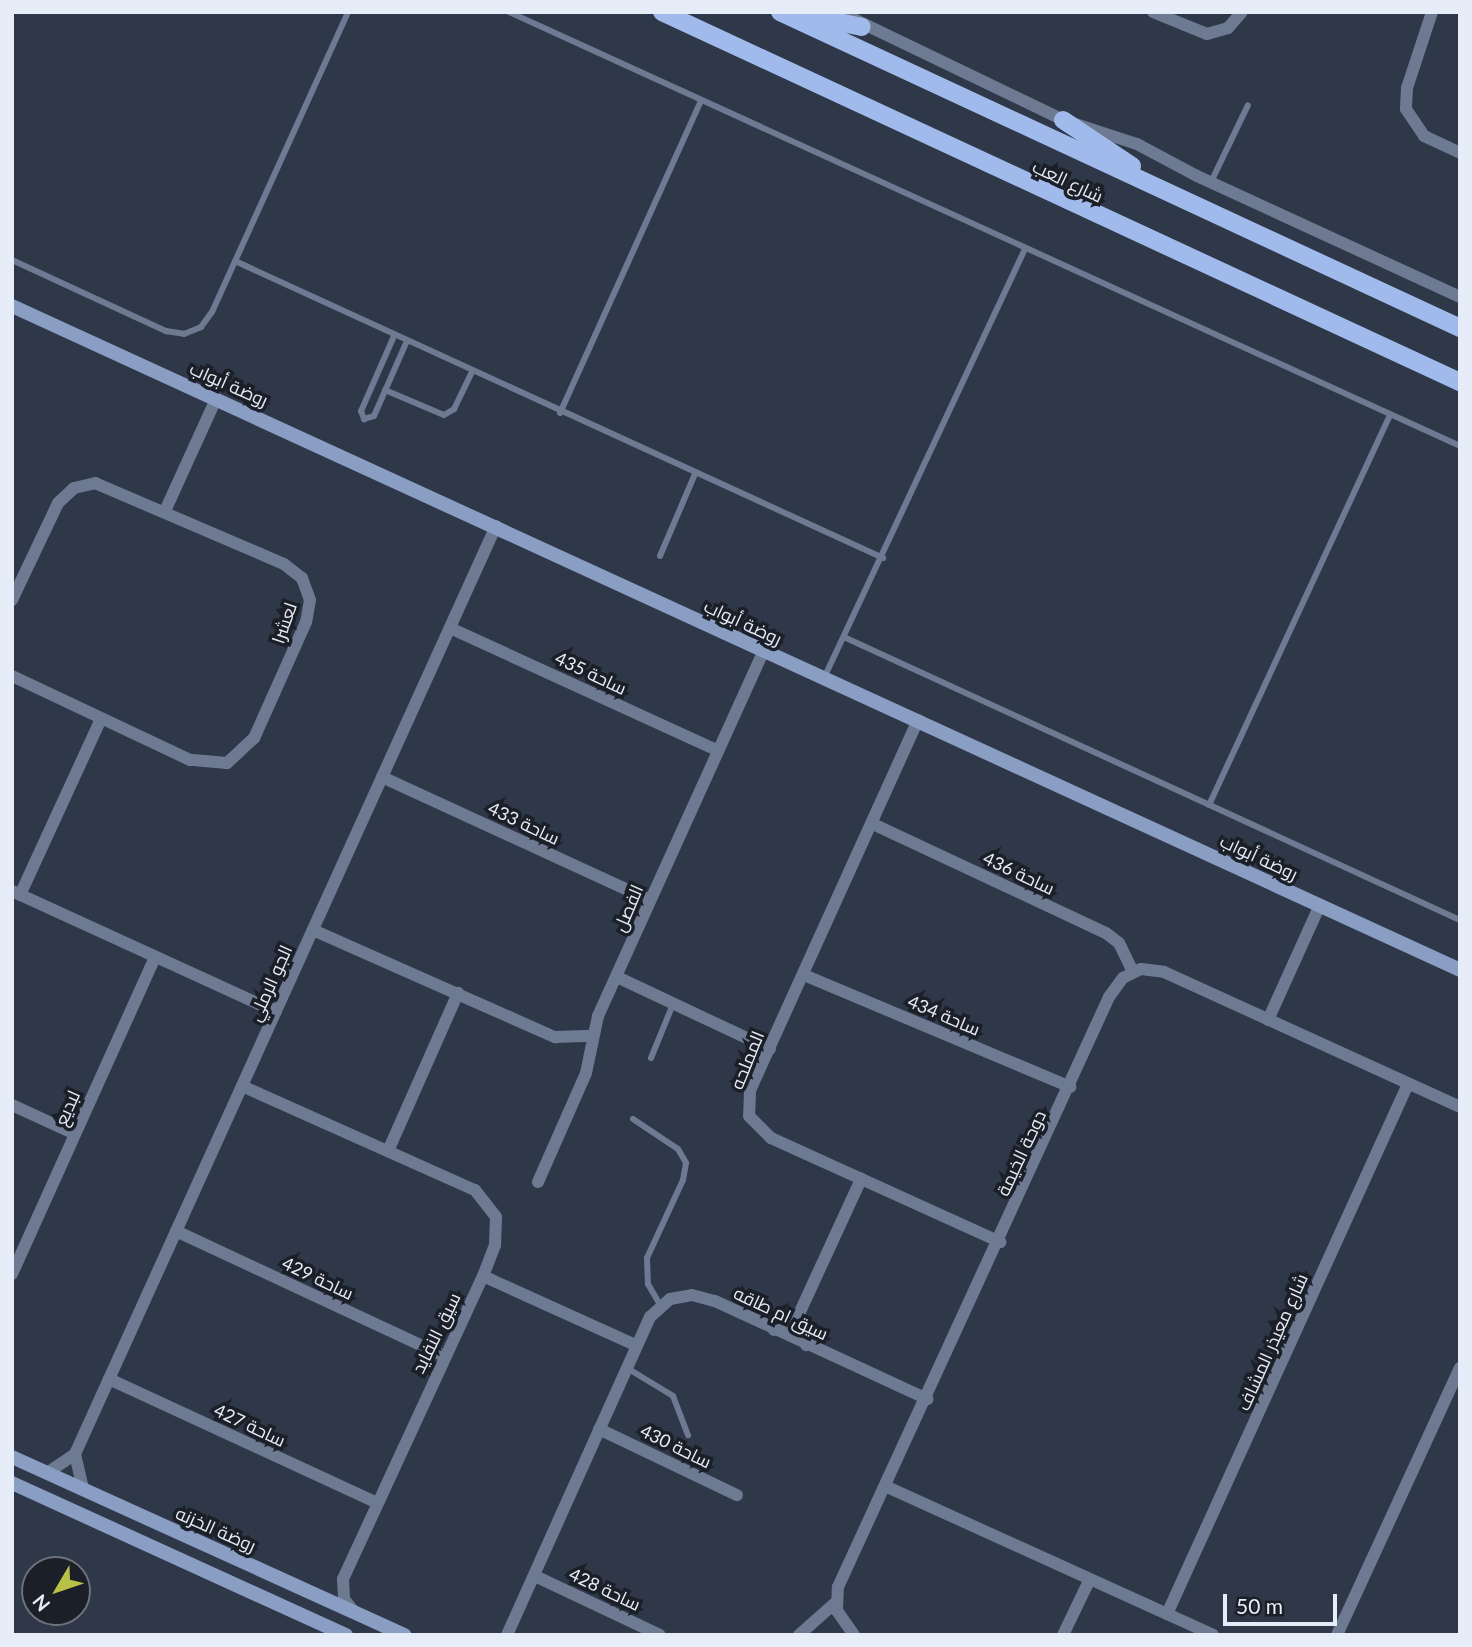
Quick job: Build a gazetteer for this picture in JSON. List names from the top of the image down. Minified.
{"streets":{"main road":["شارع العب"],"street":["روضة أبواب","لعشرا","ساحة 435","ساحة 433","ساحة 436","الفصل","الجو الرملي","ساحة 434","المملحه","لبديع","دوحة الخيمة","ساحة 429","سيق ام طاقه","سيق النفايد","شارع معيذر المشاف","ساحة 427","ساحة 430","روضة الخزنه","ساحة 428"]},"crossings":[["روضة أبواب","الفصل"],["روضة أبواب","الجو الرملي"],["روضة أبواب","المملحه"],["ساحة 435","الفصل"],["ساحة 435","الجو الرملي"],["ساحة 433","الفصل"],["ساحة 433","الجو الرملي"],["ساحة 436","المملحه"],["ساحة 436","دوحة الخيمة"],["الجو الرملي","ساحة 429"],["الجو الرملي","سيق النفايد"],["الجو الرملي","ساحة 427"],["ساحة 434","المملحه"],["ساحة 434","دوحة الخيمة"],["المملحه","دوحة الخيمة"],["دوحة الخيمة","سيق ام طاقه"],["ساحة 429","سيق النفايد"],["سيق النفايد","ساحة 427"]],"scale_bar":"50 m","north":"bottom left"}
